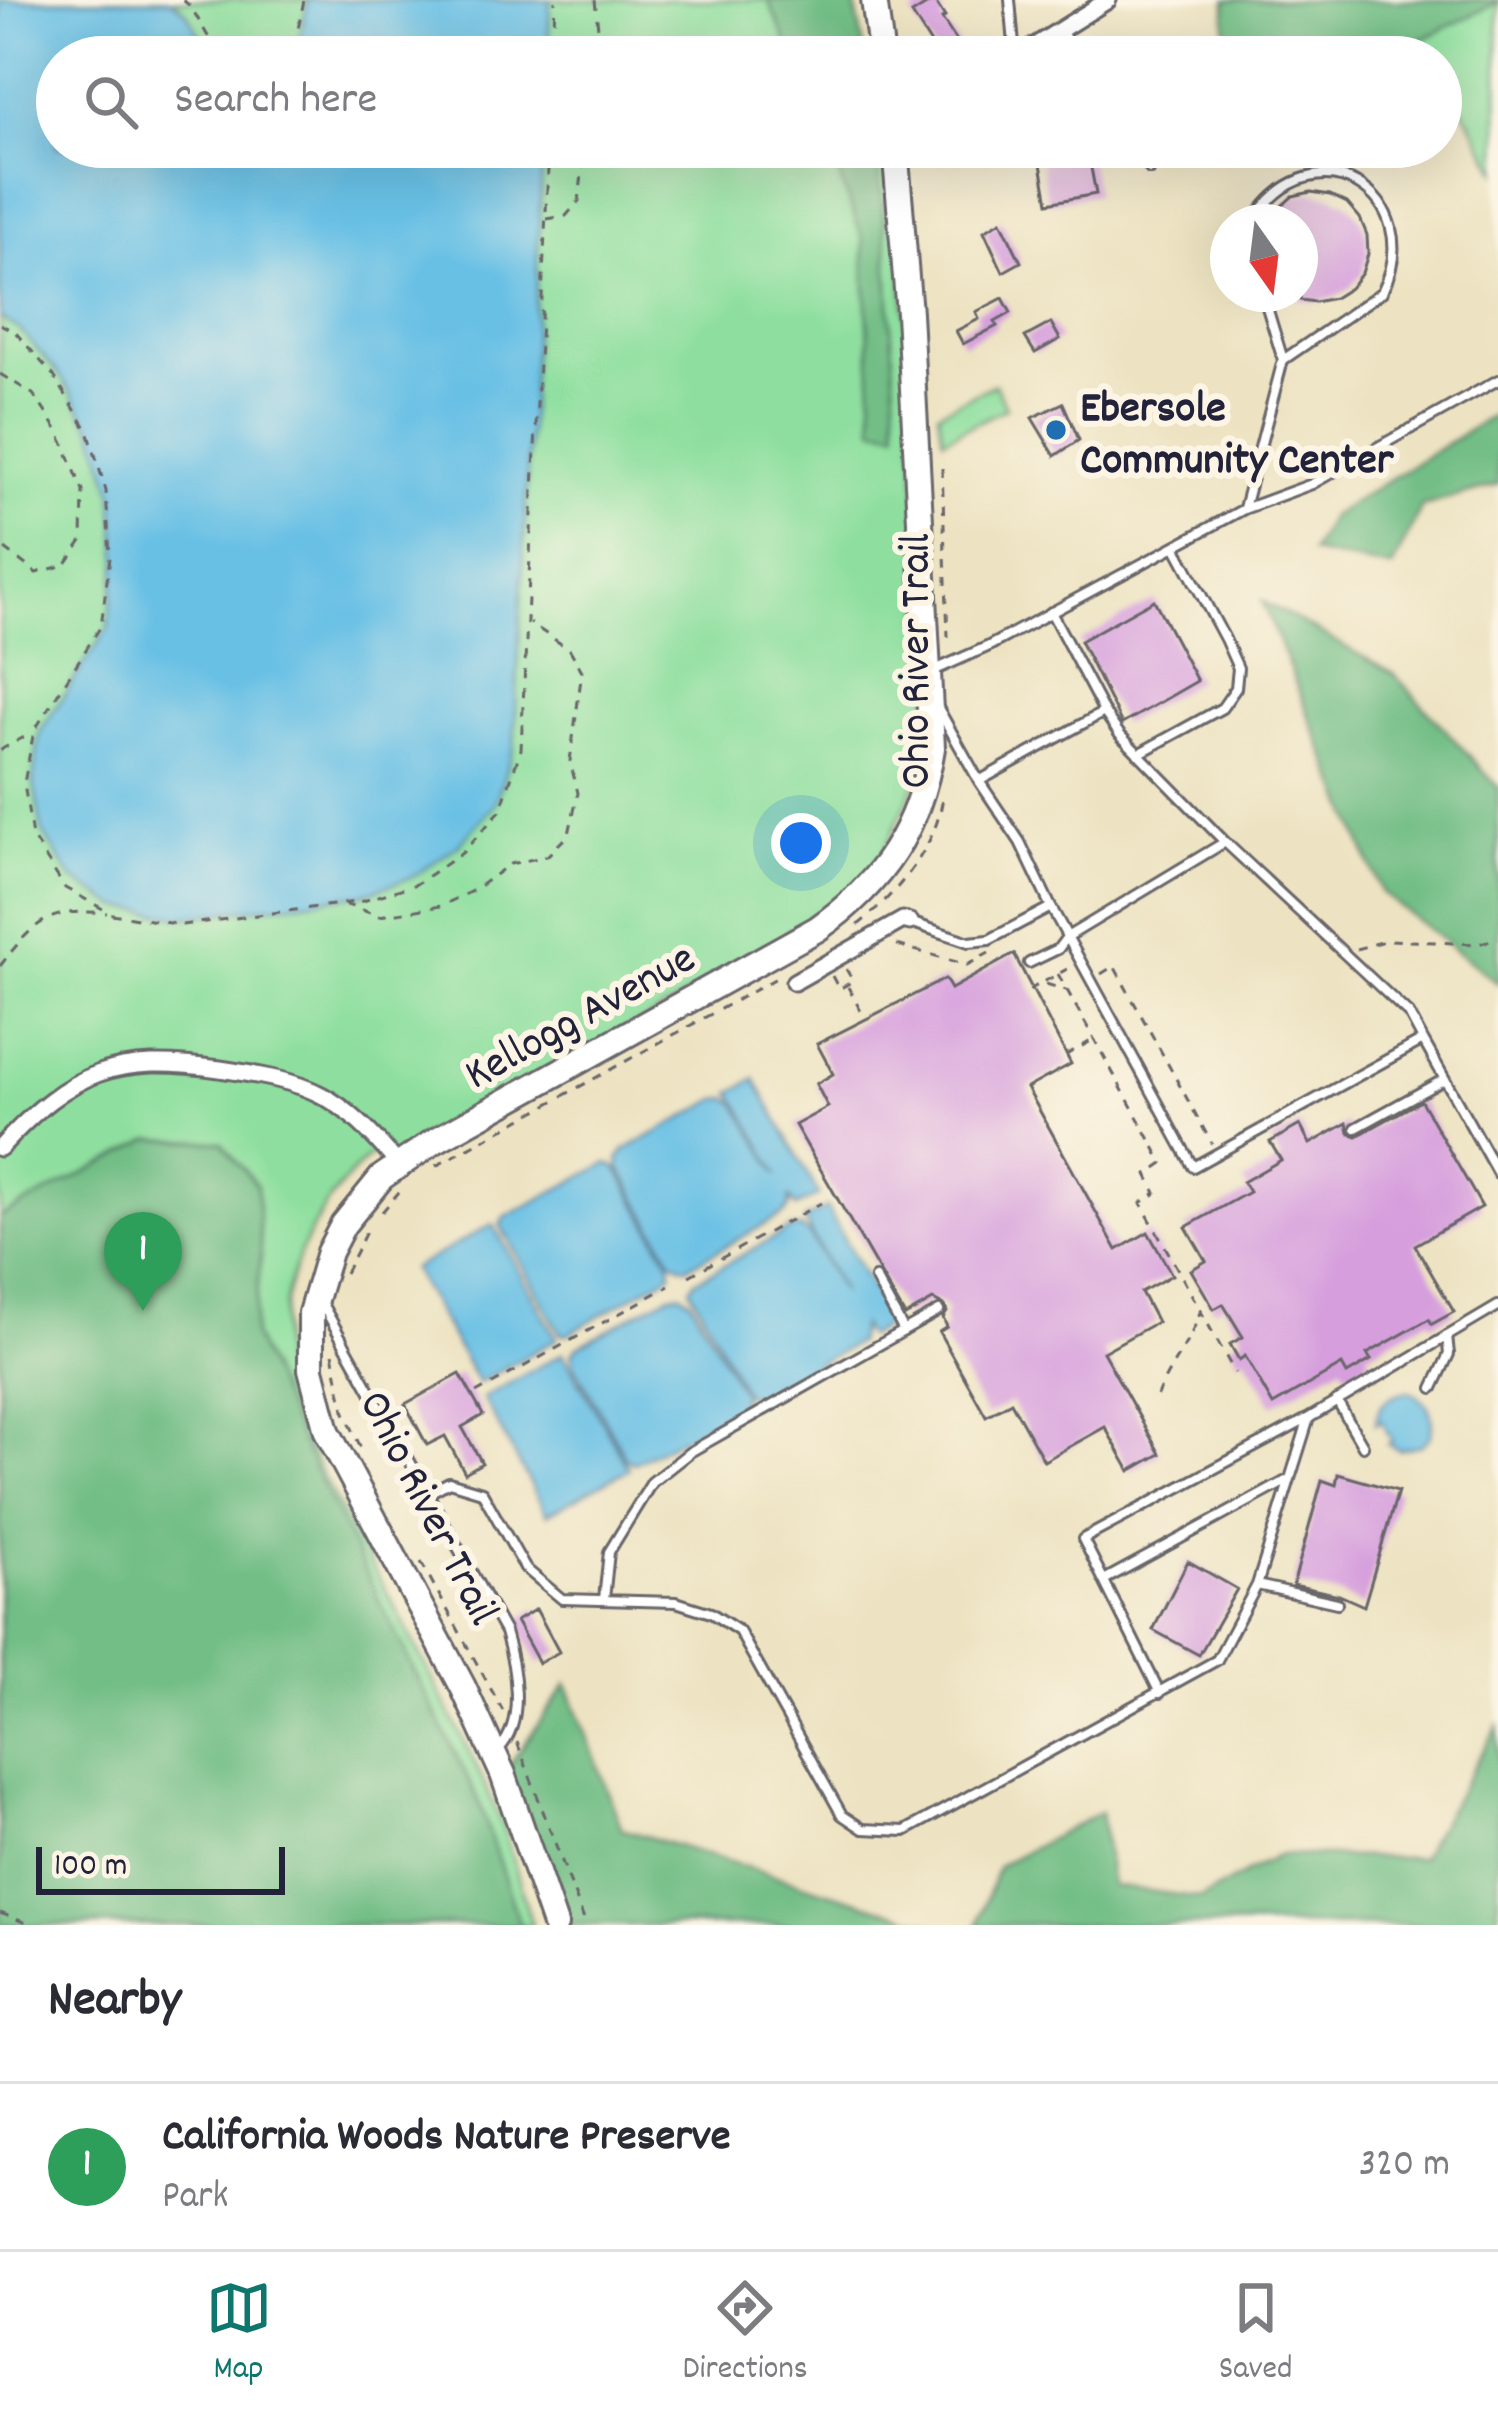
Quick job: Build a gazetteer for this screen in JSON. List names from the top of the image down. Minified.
{"streets":{"main road":["Kellogg Avenue"],"path":["Ohio River Trail"]},"crossings":[["Ohio River Trail","Kellogg Avenue"]],"places":["Ebersole Community Center"],"scale_bar":"100 m","north":"bottom","page":{"search":"Search here","pins":"1","scale":"100 m","heading":"Nearby","list":[{"mark":"1","name":"California Woods Nature Preserve","note":"Park","value":"320 m"}],"nav":["Map","Directions","Saved"]}}
